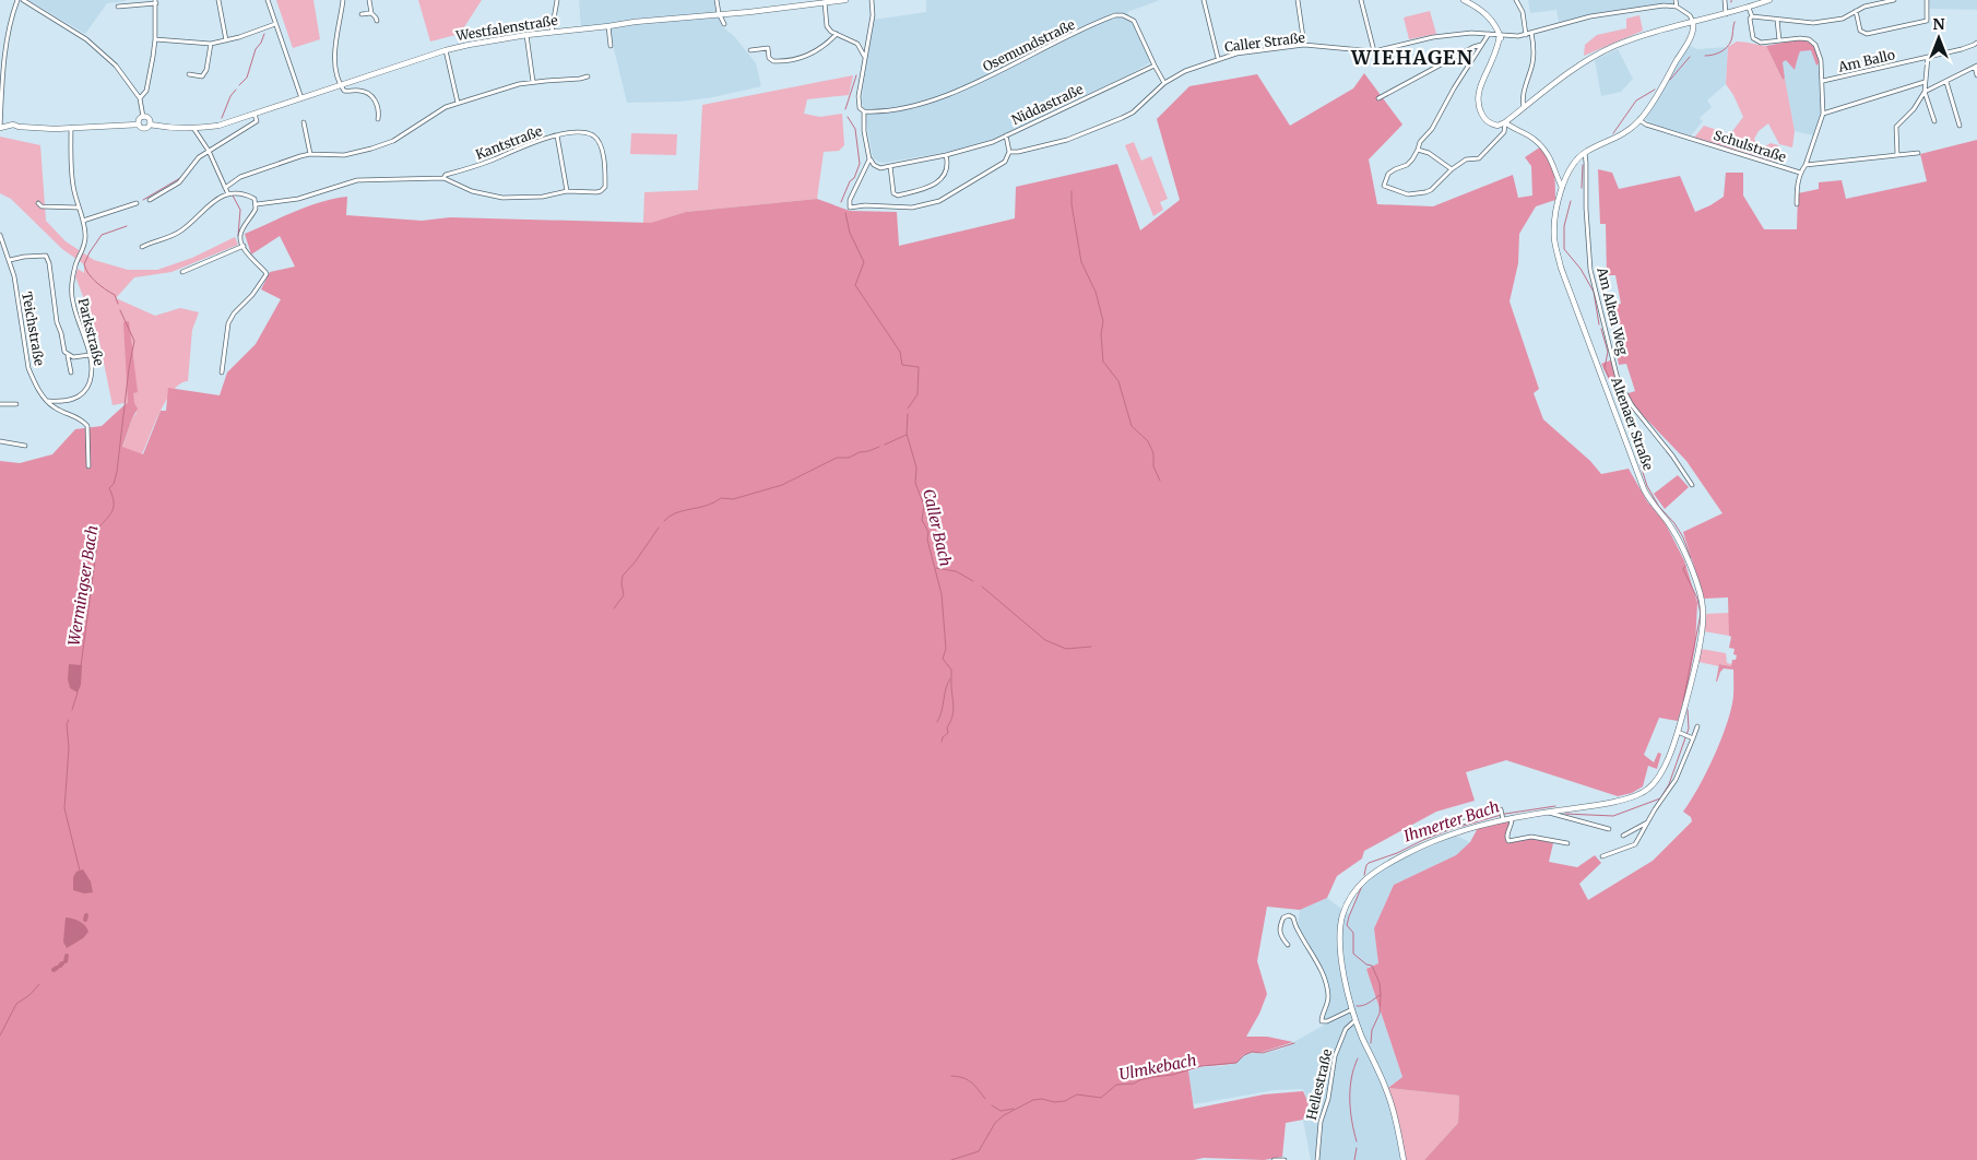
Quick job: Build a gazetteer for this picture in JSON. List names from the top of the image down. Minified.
{"streets":{"main road":["Westfalenstraße","Altenaer Straße"],"street":["Caller Straße","Osemundstraße","Am Ballo","Niddastraße","Kantstraße","Schulstraße","Am Alten Weg","Teichstraße","Parkstraße","Hellestraße"]},"crossings":[["Caller Straße","Osemundstraße"],["Osemundstraße","Niddastraße"],["Schulstraße","Altenaer Straße"],["Am Alten Weg","Altenaer Straße"],["Teichstraße","Parkstraße"],["Altenaer Straße","Hellestraße"]],"districts":["WIEHAGEN"],"water":["Caller Bach","Wermingser Bach","Ihmerter Bach","Ulmkebach"],"north":"top"}
